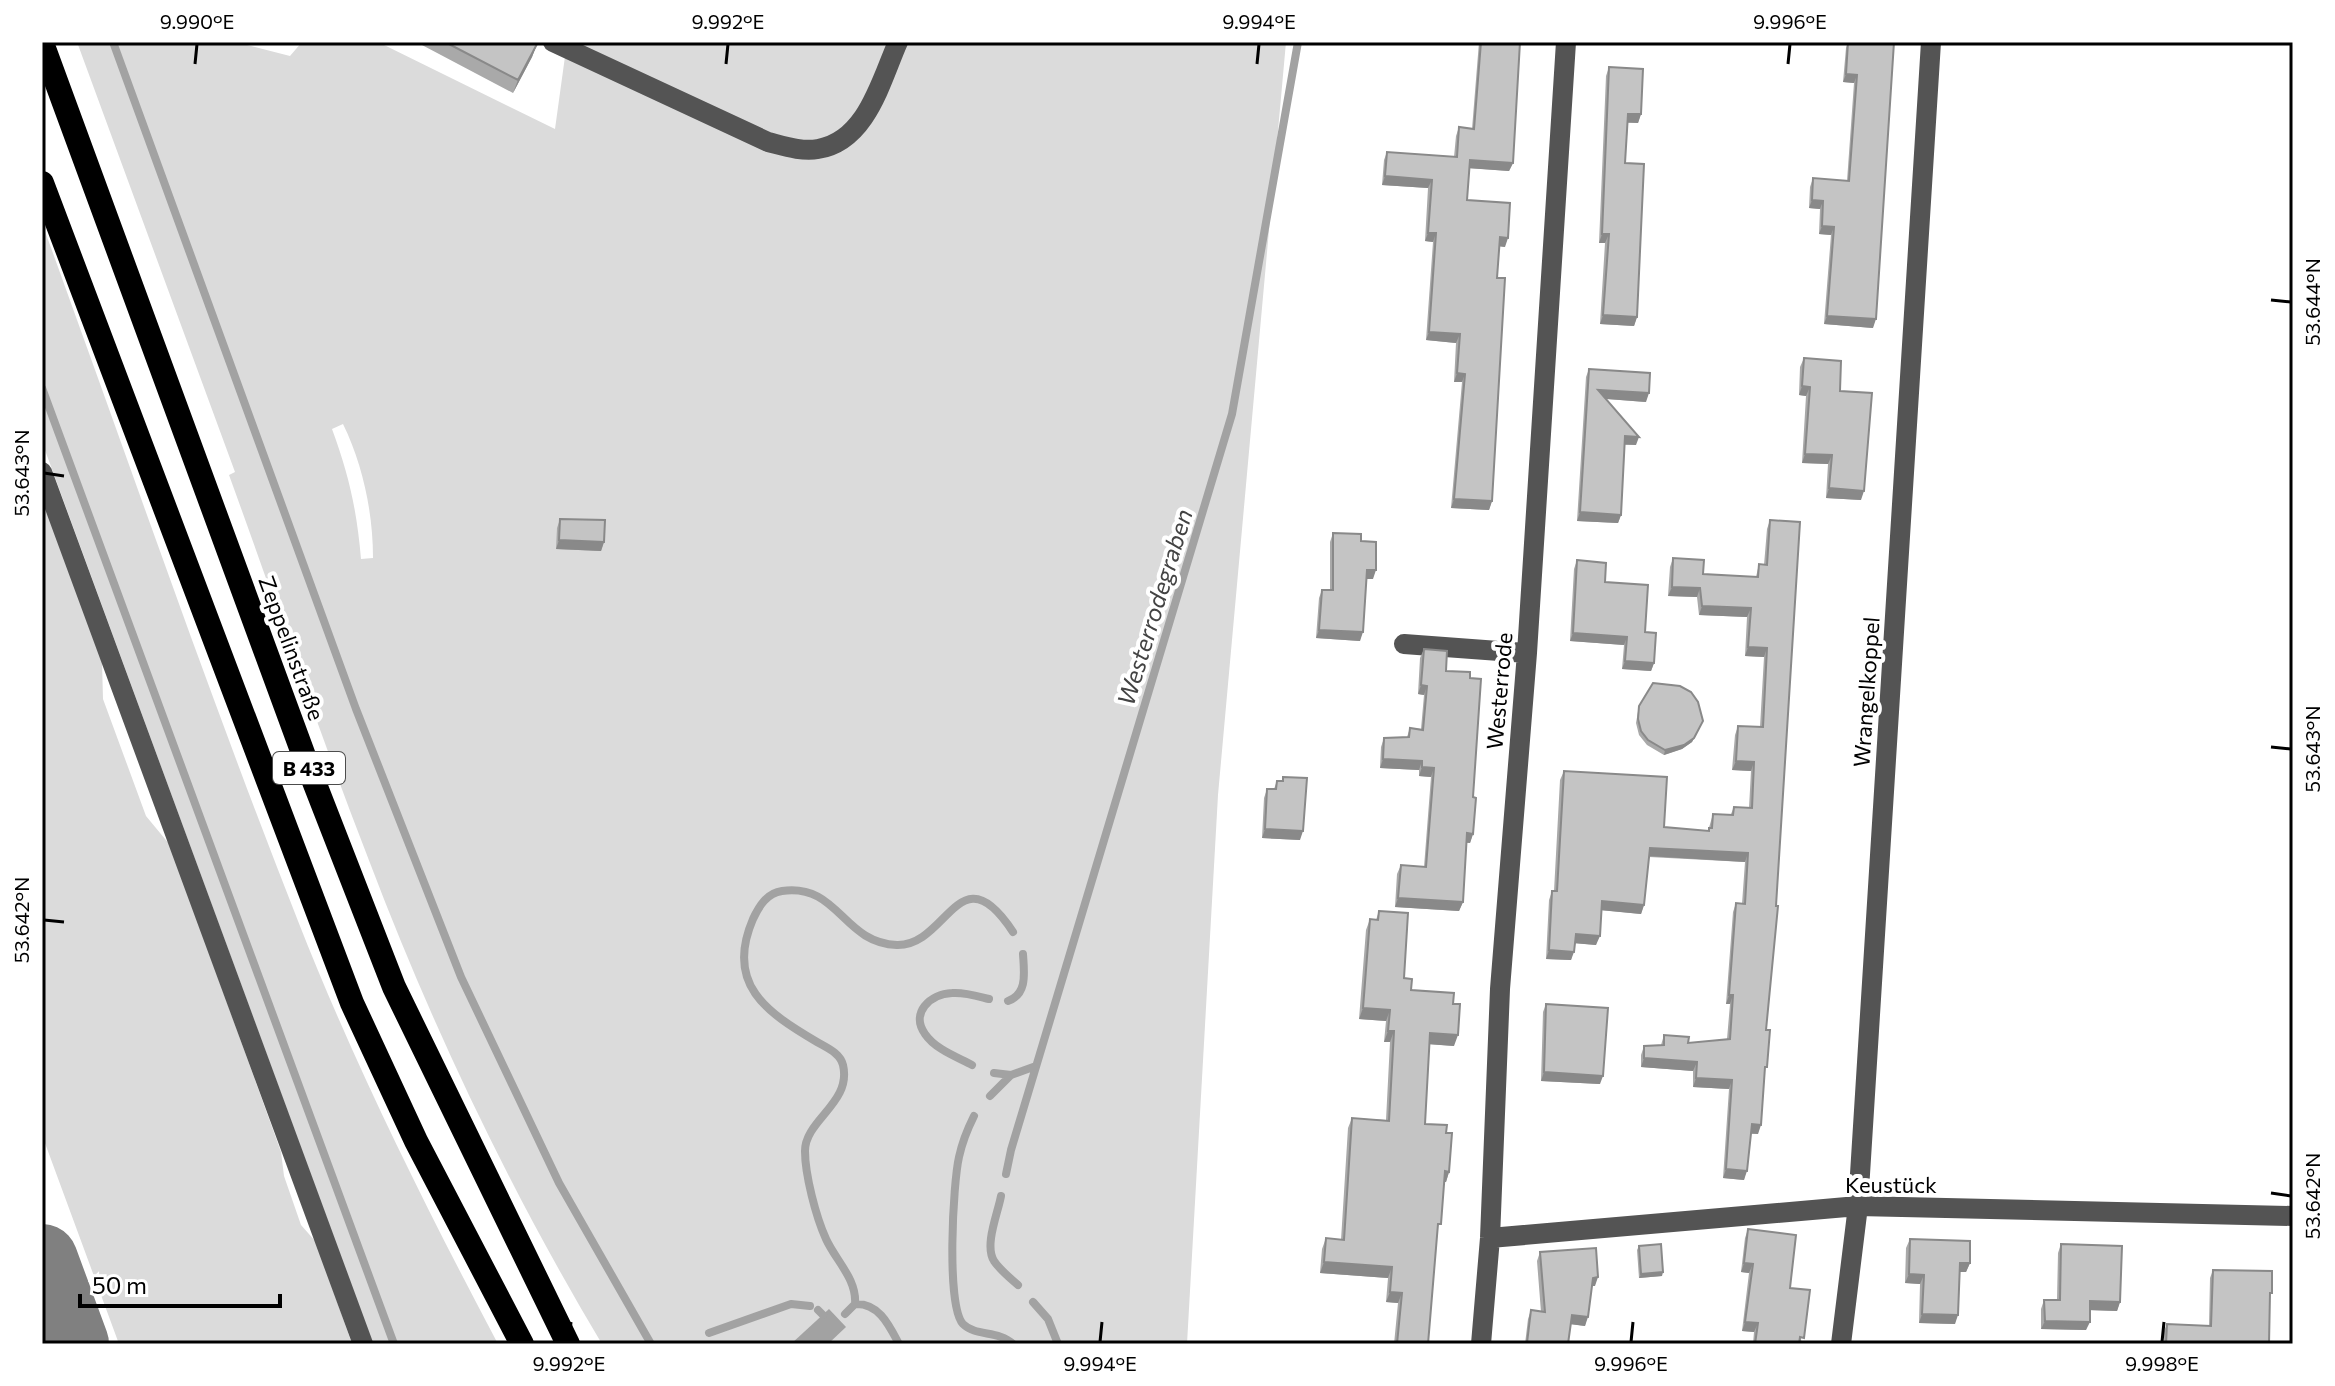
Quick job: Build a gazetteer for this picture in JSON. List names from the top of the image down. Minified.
{"streets":{"highway":["Zeppelinstraße","B 433"],"street":["Westerrode","Wrangelkoppel","Keustück"]},"crossings":[["Westerrode","Keustück"],["Wrangelkoppel","Keustück"]],"water":["Westerrodegraben"],"scale_bar":"50 m","coordinates":["9.990°E","9.992°E","9.994°E","9.996°E","53.644°N","53.643°N","53.642°N","9.998°E"]}
